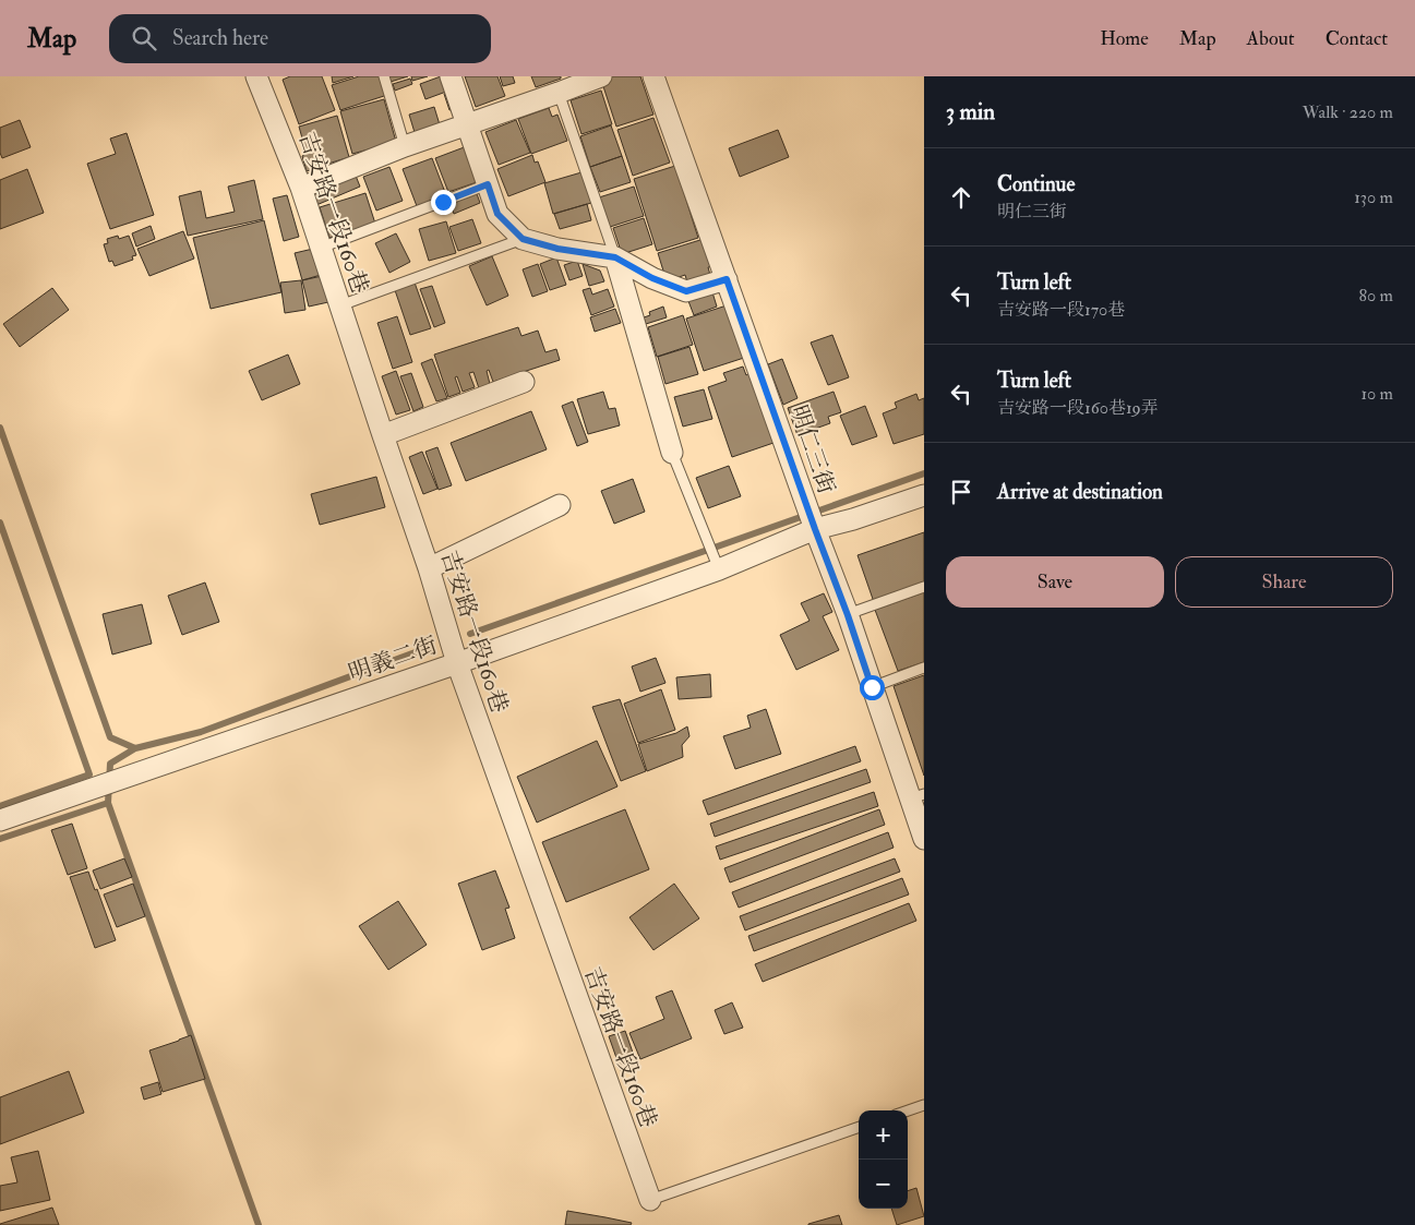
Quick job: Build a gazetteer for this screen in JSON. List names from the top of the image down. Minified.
{"streets":{"street":["吉安路一段160巷","明仁三街","明義二街"]},"crossings":[["吉安路一段160巷","明義二街"],["明仁三街","明義二街"]],"page":{"header":"Map","search":"Search here","nav":["Home","Map","About","Contact"],"heading":["3 min","Walk · 220 m"],"list":[["Continue","明仁三街","130 m"],["Turn left","吉安路一段170巷","80 m"],["Turn left","吉安路一段160巷19弄","10 m"],"Arrive at destination"],"buttons":["Save","Share"],"map_buttons":["+","−"]}}
